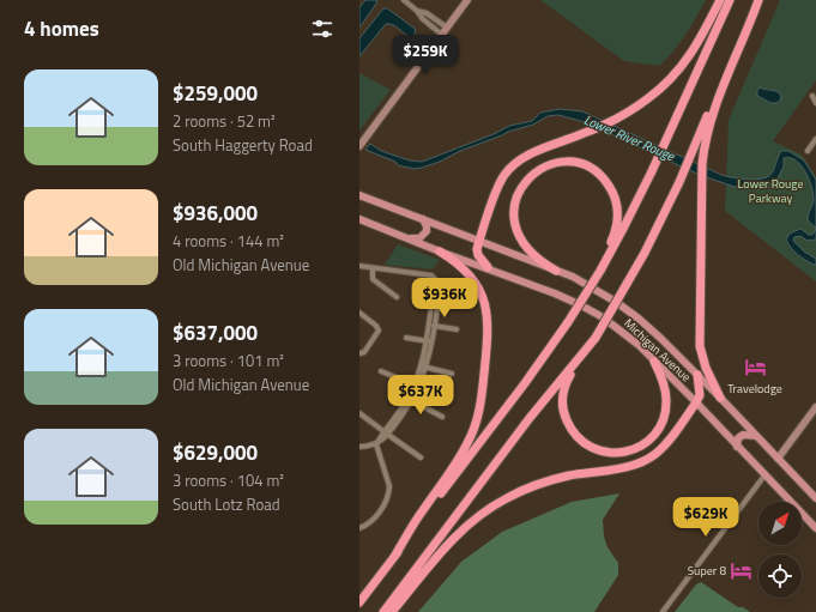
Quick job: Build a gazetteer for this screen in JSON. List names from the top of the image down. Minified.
{"streets":{"main road":["Michigan Avenue"]},"water":["Lower River Rouge"],"parks":["Lower Rouge Parkway"],"places":{"hotel":["Travelodge","Super 8"]},"north":"top right","page":{"heading":"4 homes","price":["$259K","$936K","$637K","$629K"],"list":[{"name":"$259,000","note":"2 rooms · 52 m² · South Haggerty Road"},{"name":"$936,000","note":"4 rooms · 144 m² · Old Michigan Avenue"},{"name":"$637,000","note":"3 rooms · 101 m² · Old Michigan Avenue"},{"name":"$629,000","note":"3 rooms · 104 m² · South Lotz Road"}]}}
